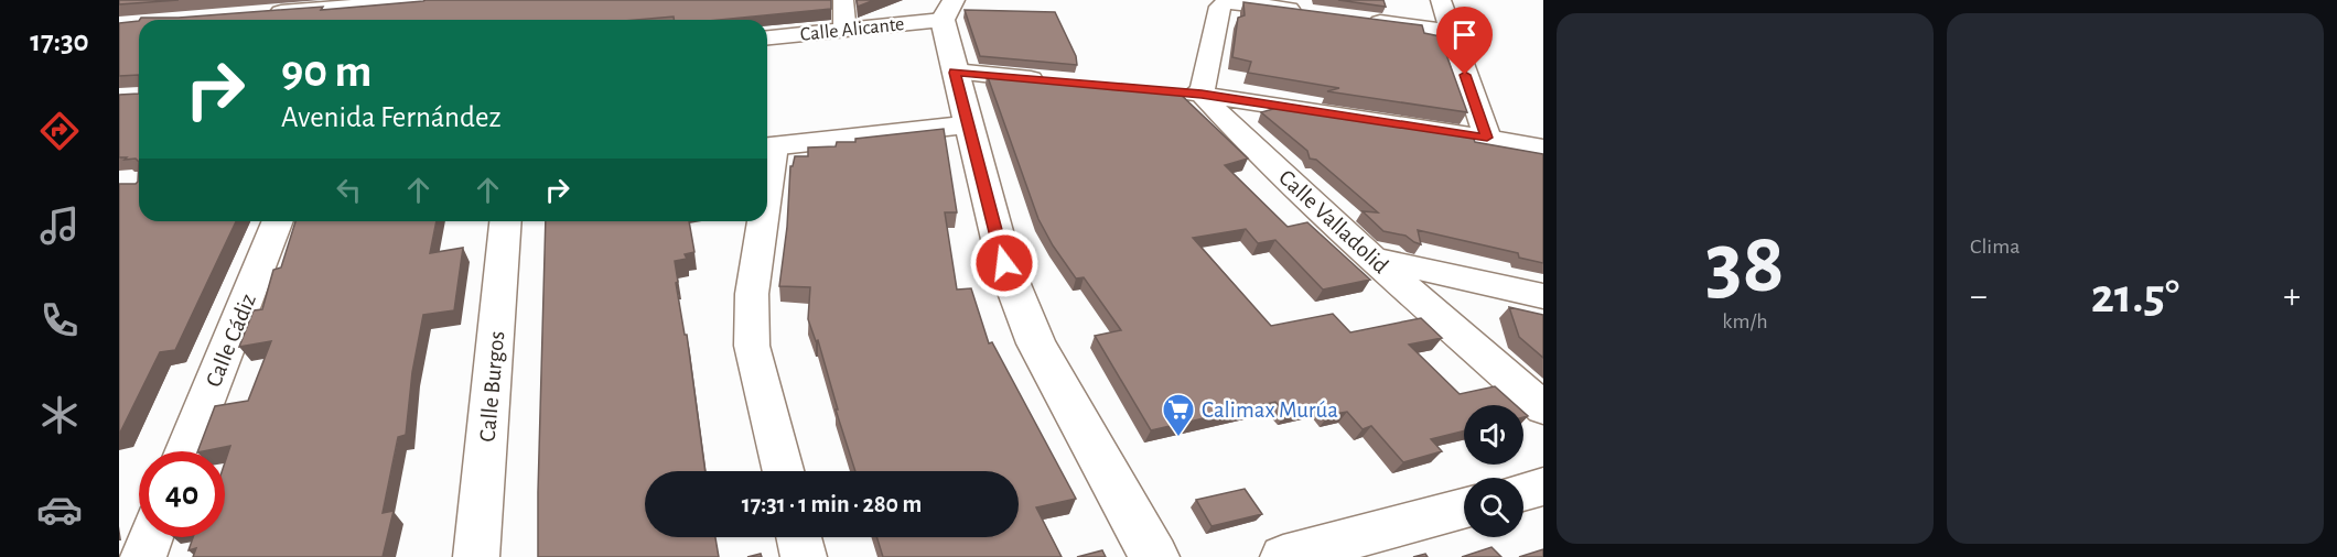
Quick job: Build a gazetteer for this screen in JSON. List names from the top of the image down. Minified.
{"streets":{"street":["Calle Alicante","Calle Valladolid","Calle Cádiz","Calle Burgos"]},"places":{"supermarket":["Calimax Murúa"]},"page":{"tabs":"17:30","tile":[["38","km/h"],"Clima"],"turn":["90 m","Avenida Fernández"],"heat":["−","21.5°","+"],"limit":"40","trip":"17:31 · 1 min · 280 m"}}
